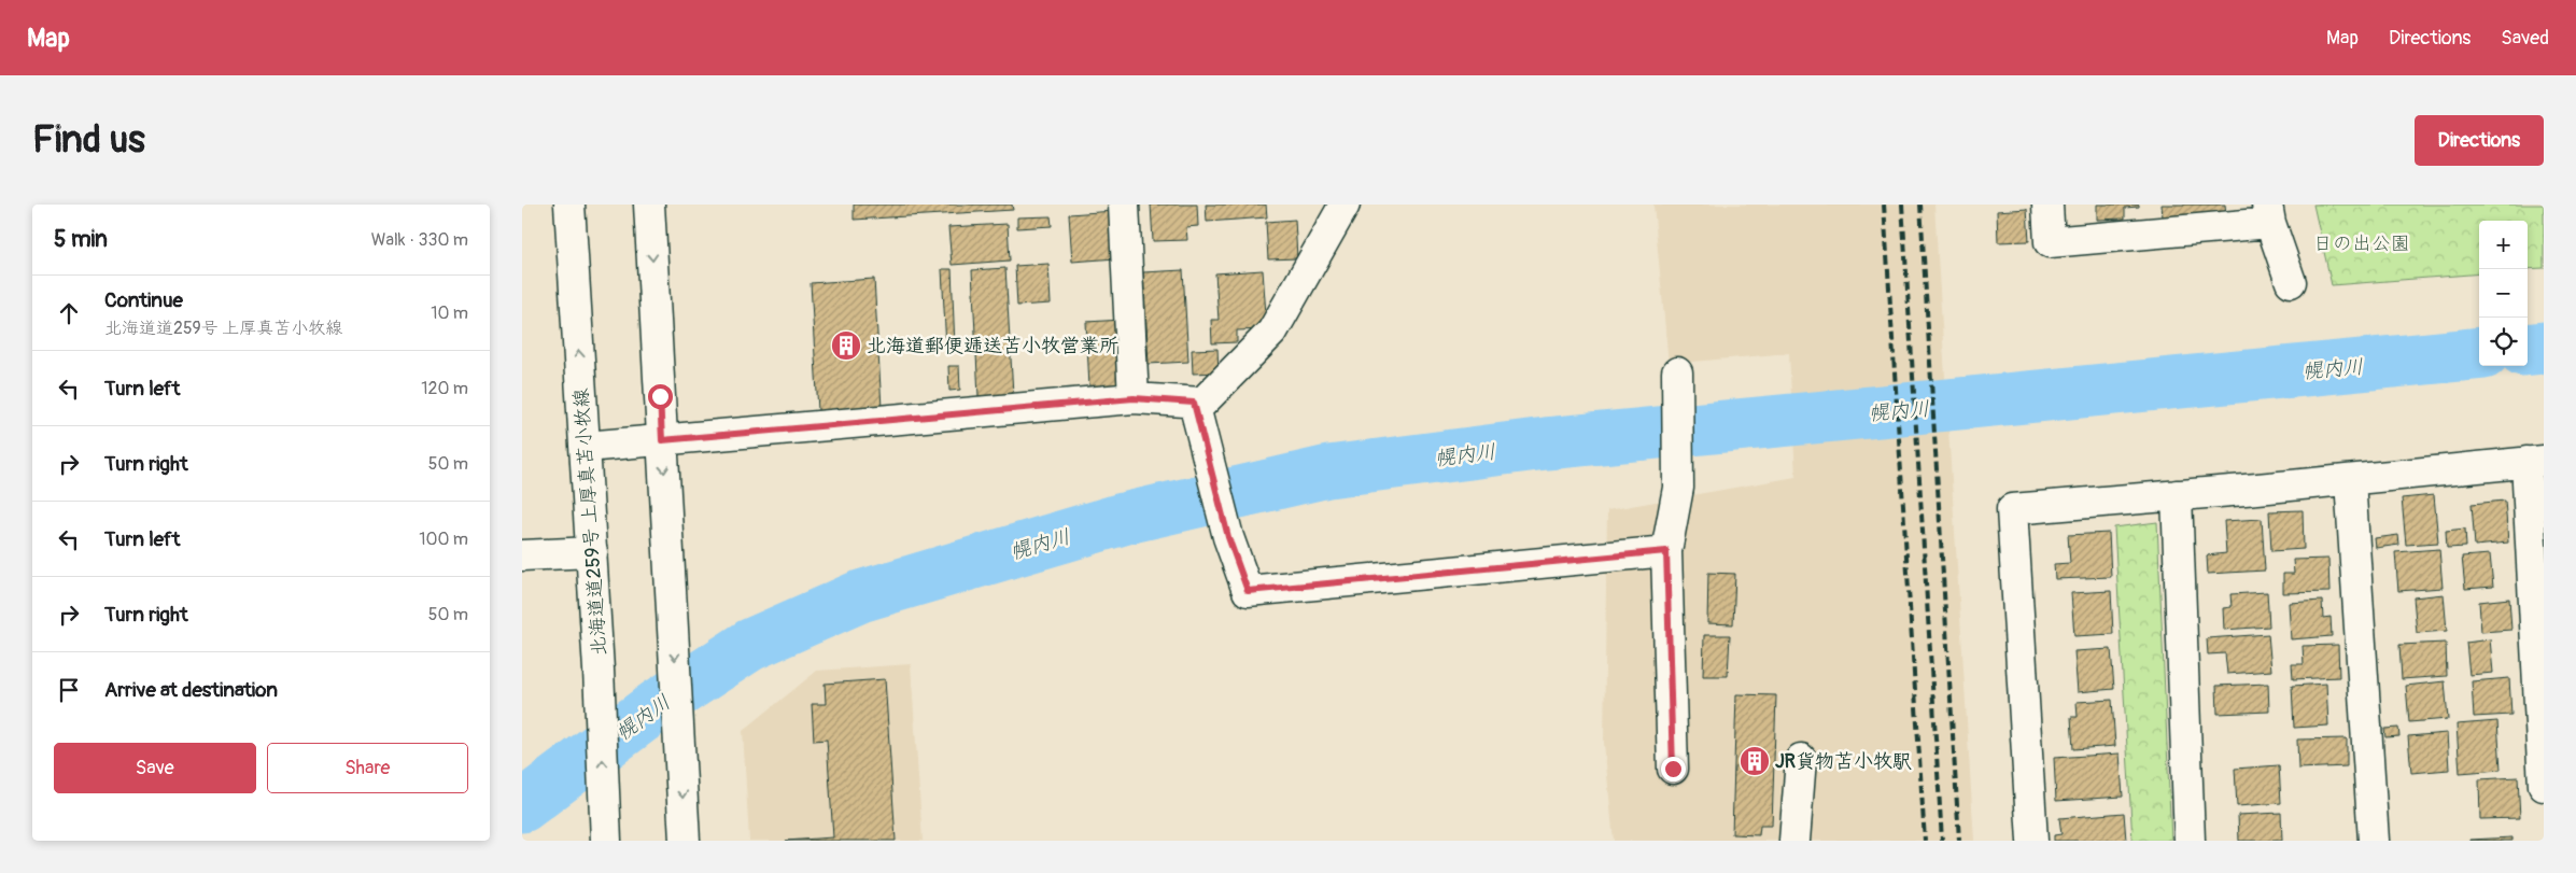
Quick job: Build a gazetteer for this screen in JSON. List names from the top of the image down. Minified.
{"streets":{"street":["北海道道259号 上厚真苫小牧線"]},"water":["幌内川"],"parks":["日の出公園"],"places":{"building":["北海道郵便逓送苫小牧営業所","JR貨物苫小牧駅"]},"page":{"header":"Map","nav":["Map","Directions","Saved"],"buttons":["Directions",["Save","Share"]],"title":"Find us","heading":["5 min","Walk · 330 m"],"map_buttons":["+","−"],"list":[["Continue","北海道道259号 上厚真苫小牧線","10 m"],["Turn left","120 m"],["Turn right","50 m"],["Turn left","100 m"],["Turn right","50 m"],"Arrive at destination"]}}
